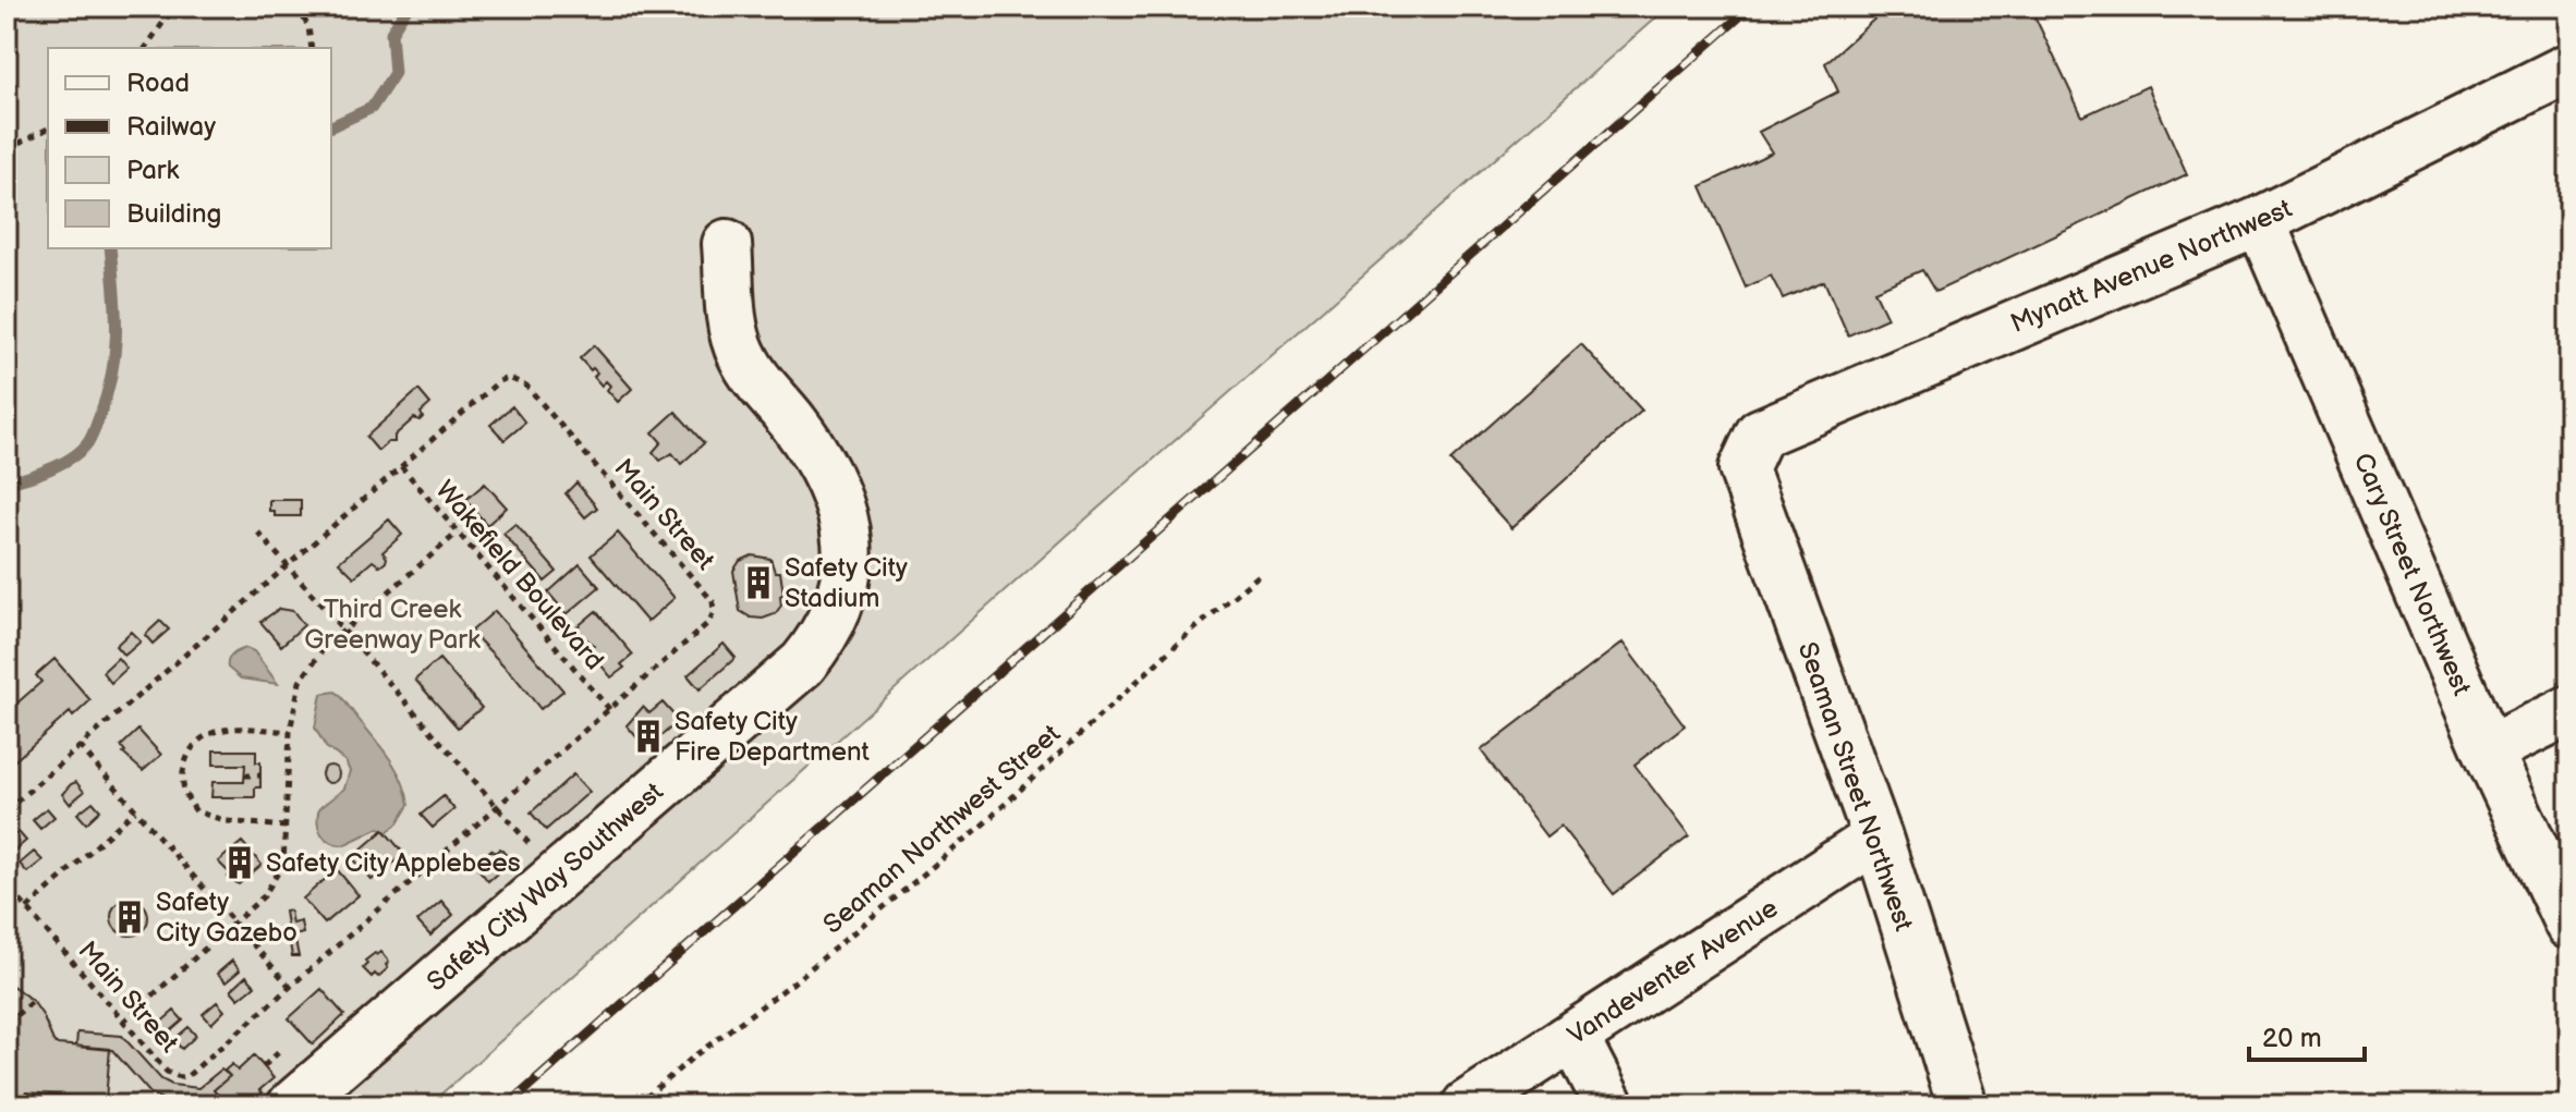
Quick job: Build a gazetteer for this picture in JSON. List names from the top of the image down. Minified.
{"streets":{"street":["Mynatt Avenue Northwest","Cary Street Northwest","Seaman Street Northwest","Safety City Way Southwest","Vandeventer Avenue"],"path":["Main Street","Wakefield Boulevard","Seaman Northwest Street"]},"crossings":[["Mynatt Avenue Northwest","Cary Street Northwest"],["Mynatt Avenue Northwest","Seaman Street Northwest"],["Main Street","Wakefield Boulevard"],["Seaman Street Northwest","Vandeventer Avenue"]],"parks":["Third Creek Greenway Park"],"places":{"building":["Safety City Stadium","Safety City Fire Department","Safety City Applebees","Safety City Gazebo"]},"legend":["Road","Railway","Park","Building"],"scale_bar":"20 m"}
